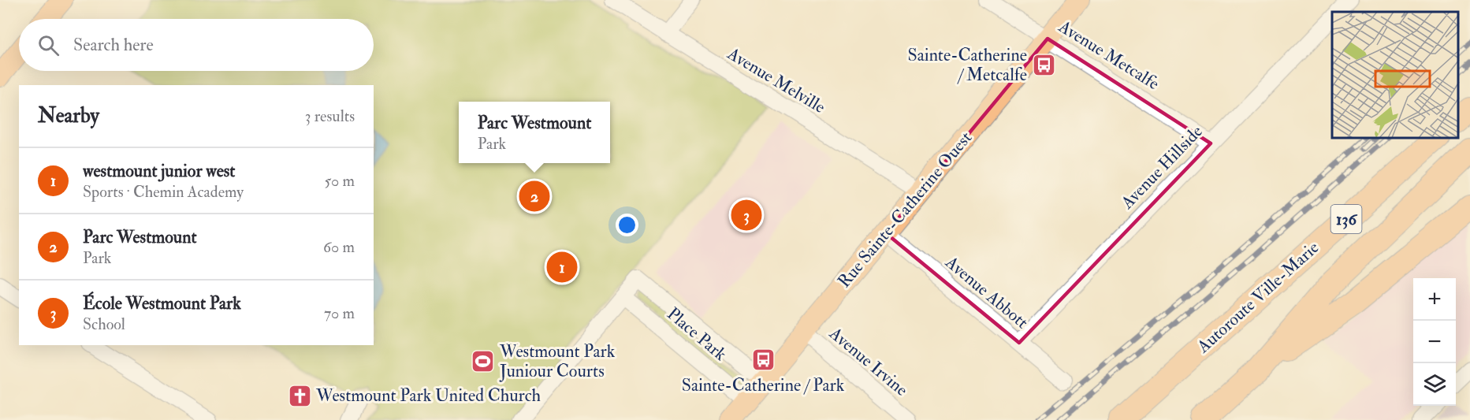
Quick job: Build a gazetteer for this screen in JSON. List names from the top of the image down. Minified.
{"streets":{"highway":["136","Autoroute Ville-Marie"],"main road":["Rue Sainte-Catherine Ouest"],"street":["Avenue Metcalfe","Avenue Melville","Avenue Hillside","Avenue Abbott","Place Park","Avenue Irvine"]},"crossings":[["Avenue Metcalfe","Avenue Hillside"],["Avenue Metcalfe","Rue Sainte-Catherine Ouest"],["Avenue Melville","Rue Sainte-Catherine Ouest"],["Avenue Hillside","Avenue Abbott"],["Rue Sainte-Catherine Ouest","Avenue Abbott"],["Rue Sainte-Catherine Ouest","Place Park"],["Rue Sainte-Catherine Ouest","Avenue Irvine"]],"places":{"bus stop":["Sainte-Catherine / Metcalfe","Sainte-Catherine / Park"],"sports":["Westmount Park Juniour Courts"],"church":["Westmount Park United Church"]},"page":{"search":"Search here","heading":["Nearby","3 results"],"popup":["Parc Westmount","Park"],"list":[{"mark":"1","name":"westmount junior west","note":"Sports · Chemin Academy","value":"50 m"},{"mark":"2","name":"Parc Westmount","note":"Park","value":"60 m"},{"mark":"3","name":"École Westmount Park","note":"School","value":"70 m"}],"pins":["2","3","1"],"map_buttons":["+","−"]}}
